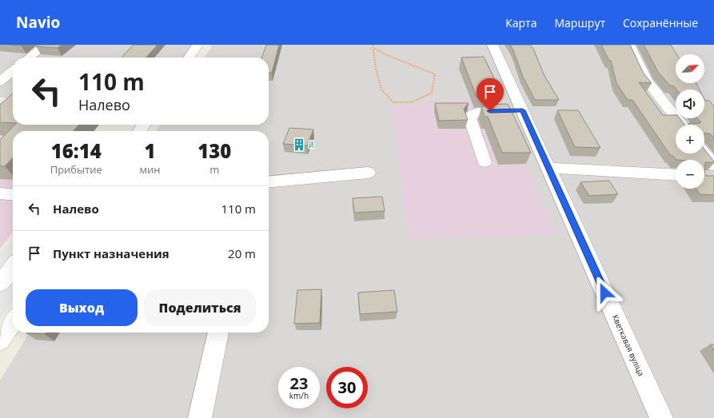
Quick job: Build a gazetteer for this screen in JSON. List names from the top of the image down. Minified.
{"streets":{"street":["Кветкавая вуліца"]},"places":{"building":["й"]},"north":"top right","page":{"header":"Navio","nav":["Карта","Маршрут","Сохранённые"],"map_buttons":["+","−"],"turn":["110 m","Налево"],"eta":["16:14","Прибытие","1","мин","130","m"],"list":[{"name":"Налево","value":"110 m"},{"name":"Пункт назначения","value":"20 m"}],"buttons":["Выход","Поделиться"],"speed":"23 km/h","limit":"30"}}
